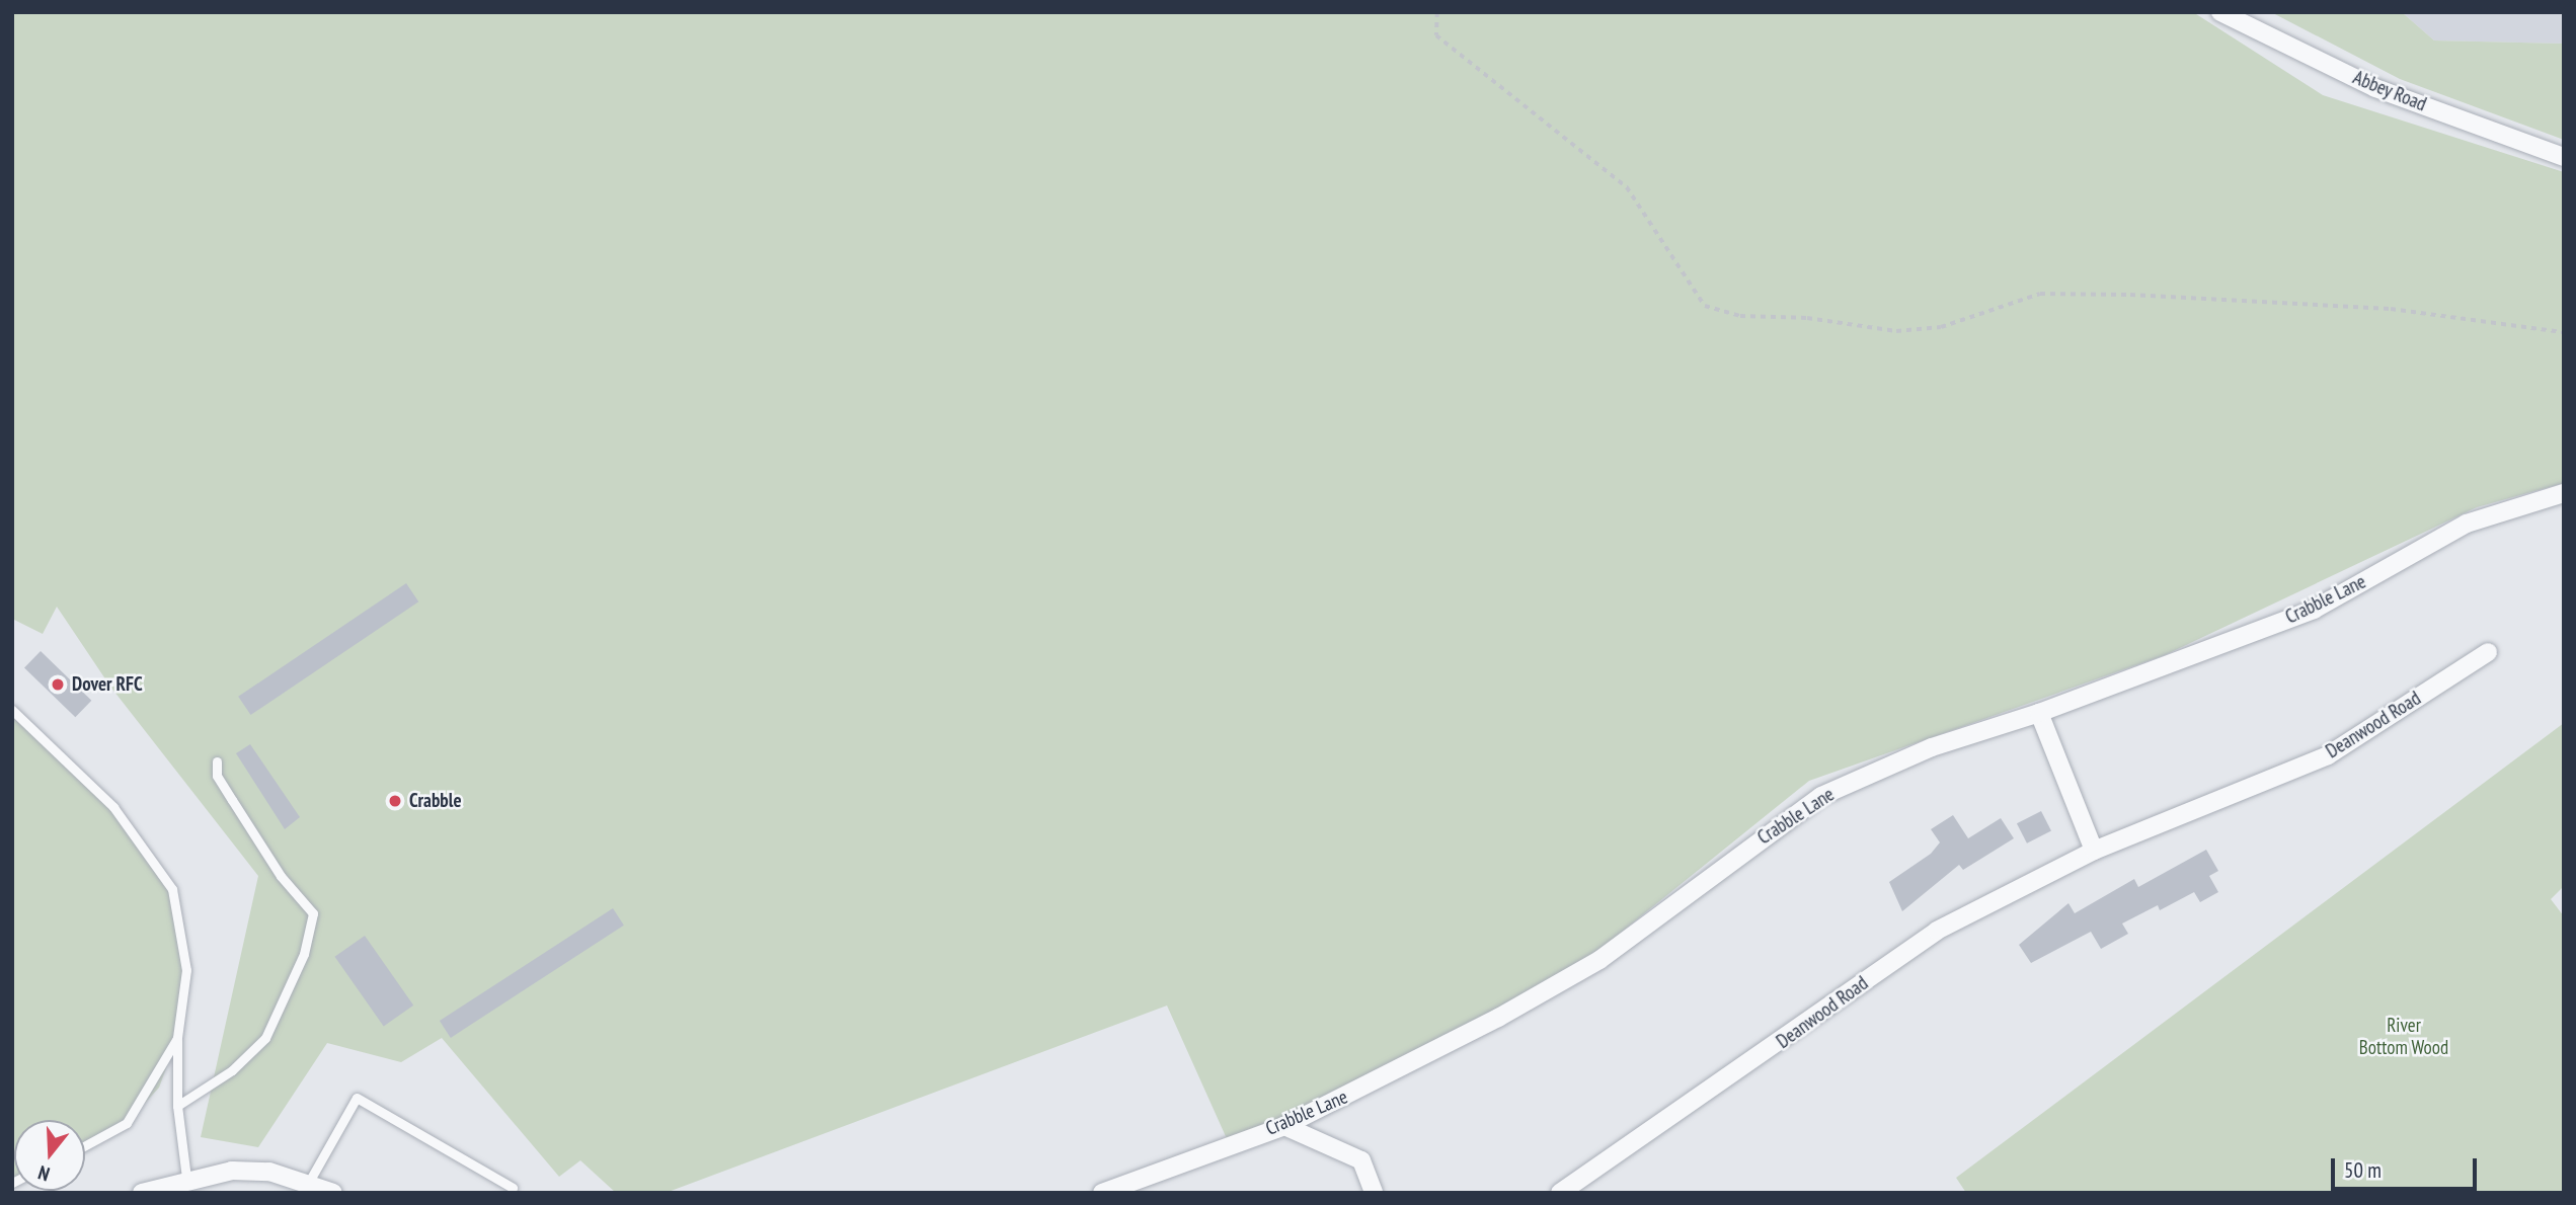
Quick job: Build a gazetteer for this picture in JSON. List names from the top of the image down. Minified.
{"streets":{"street":["Abbey Road","Crabble Lane","Deanwood Road"]},"parks":["River Bottom Wood"],"places":["Dover RFC","Crabble"],"scale_bar":"50 m","north":"bottom"}
